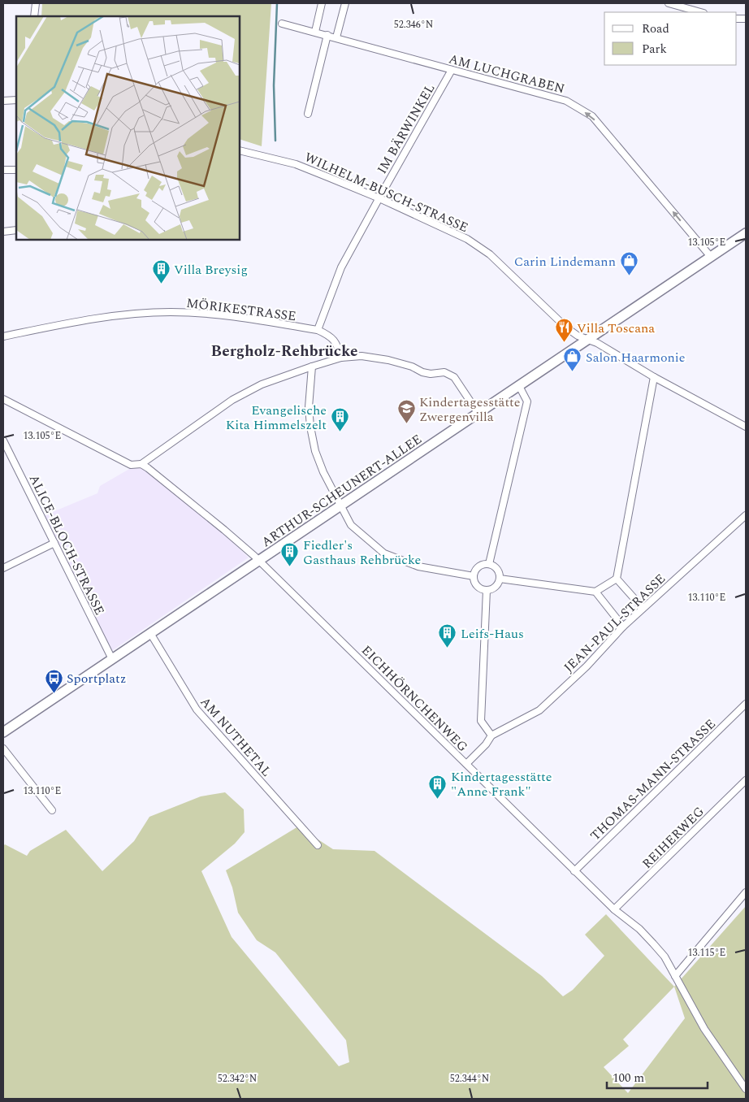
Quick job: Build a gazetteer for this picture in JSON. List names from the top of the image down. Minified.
{"streets":{"main road":["ARTHUR-SCHEUNERT-ALLEE"],"street":["AM LUCHGRABEN","IM BÄRWINKEL","WILHELM-BUSCH-STRASSE","MÖRIKESTRASSE","ALICE-BLOCH-STRASSE","JEAN-PAUL-STRASSE","EICHHÖRNCHENWEG","AM NUTHETAL","THOMAS-MANN-STRASSE","REIHERWEG"]},"crossings":[["AM LUCHGRABEN","IM BÄRWINKEL"],["AM LUCHGRABEN","ARTHUR-SCHEUNERT-ALLEE"],["IM BÄRWINKEL","WILHELM-BUSCH-STRASSE"],["IM BÄRWINKEL","MÖRIKESTRASSE"],["WILHELM-BUSCH-STRASSE","ARTHUR-SCHEUNERT-ALLEE"],["ARTHUR-SCHEUNERT-ALLEE","ALICE-BLOCH-STRASSE"],["ARTHUR-SCHEUNERT-ALLEE","EICHHÖRNCHENWEG"],["ARTHUR-SCHEUNERT-ALLEE","AM NUTHETAL"],["EICHHÖRNCHENWEG","THOMAS-MANN-STRASSE"],["EICHHÖRNCHENWEG","REIHERWEG"]],"one_way":["AM LUCHGRABEN"],"districts":["Bergholz-Rehbrücke"],"places":{"shop":["Carin Lindemann","Salon Haarmonie"],"building":["Villa Breysig","Evangelische Kita Himmelszelt","Fiedler's Gasthaus Rehbrücke","Leifs-Haus","Kindertagesstätte \"Anne Frank\""],"restaurant":["Villa Toscana"],"school or university":["Kindertagesstätte Zwergenvilla"],"bus stop":["Sportplatz"]},"legend":["Road","Park"],"scale_bar":"100 m","coordinates":["52.346°N","13.105°E","13.110°E","13.115°E","52.342°N","52.344°N"]}
